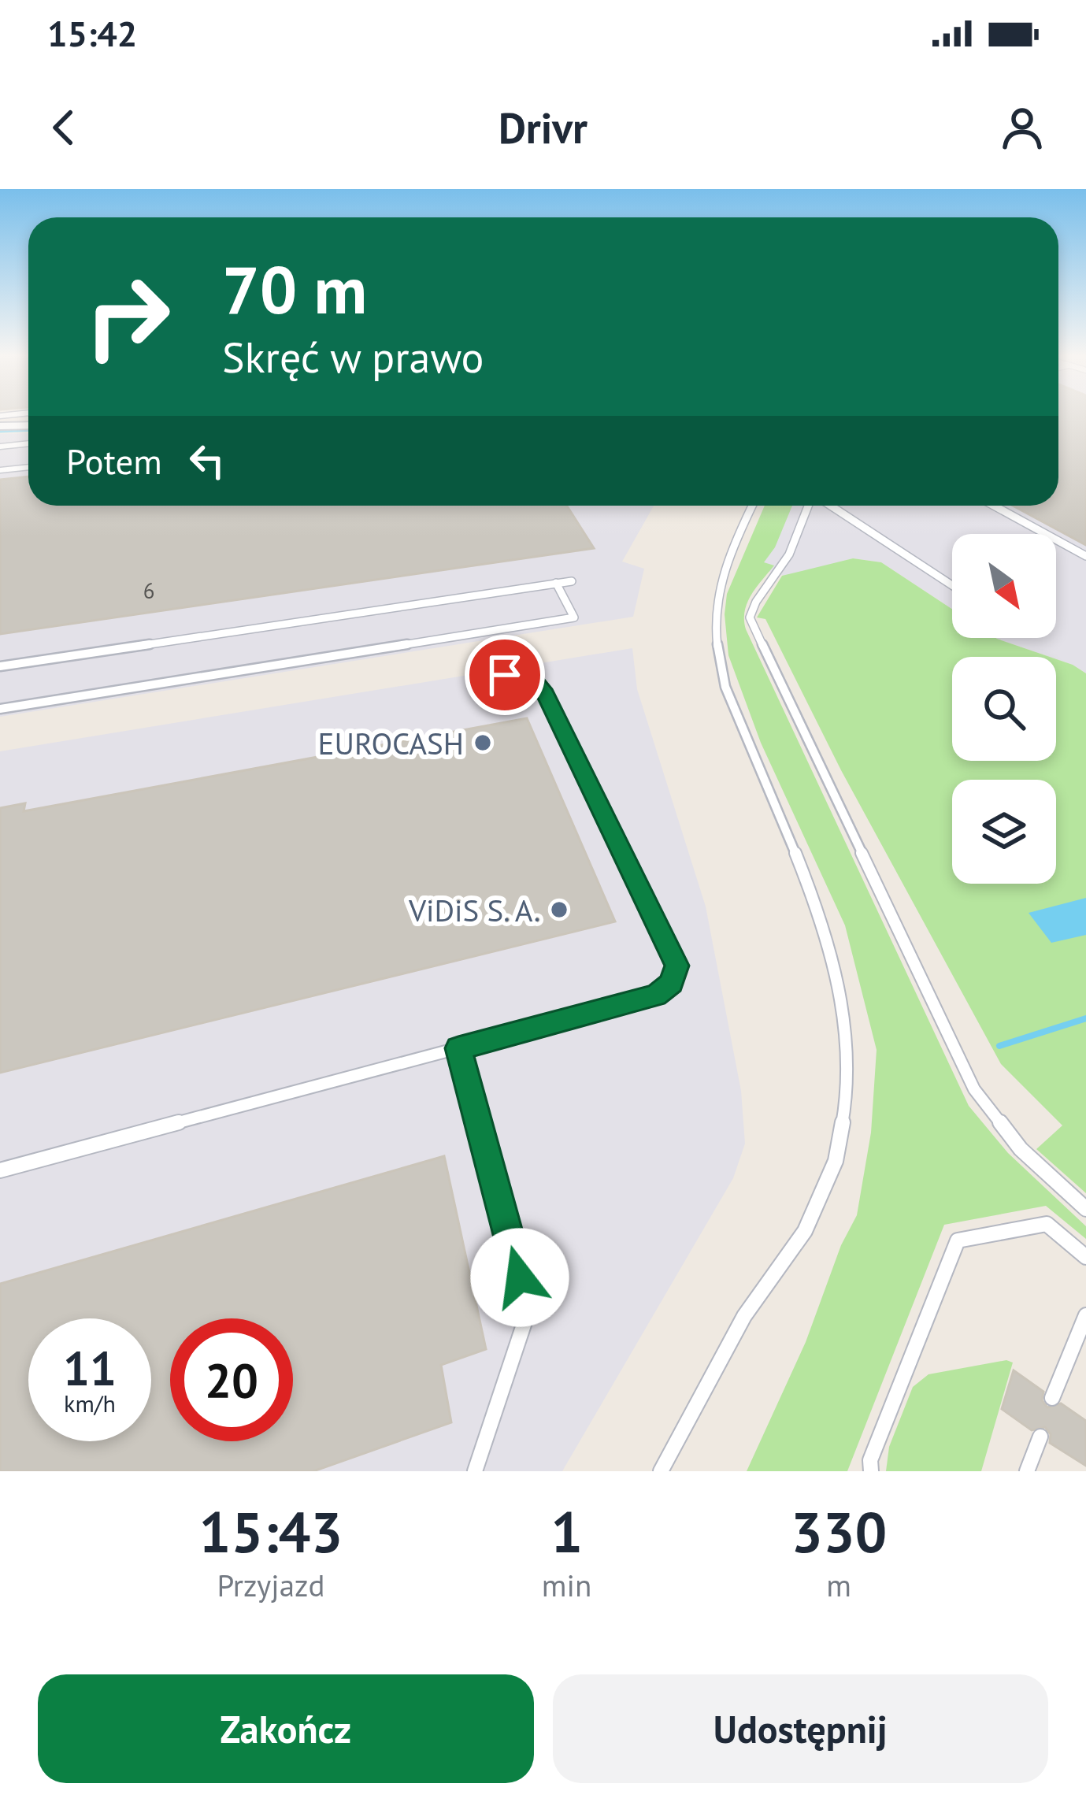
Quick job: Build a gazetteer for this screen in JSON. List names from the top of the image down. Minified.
{"places":["EUROCASH","ViDiS S. A."],"house_numbers":["6"],"north":"bottom right","page":{"status":"15:42","header":"Drivr","turn":["70 m","Skręć w prawo"],"then":"Potem","speed":"11 km/h","limit":"20","eta":["15:43","Przyjazd","1","min","330","m"],"buttons":["Zakończ","Udostępnij"]}}
